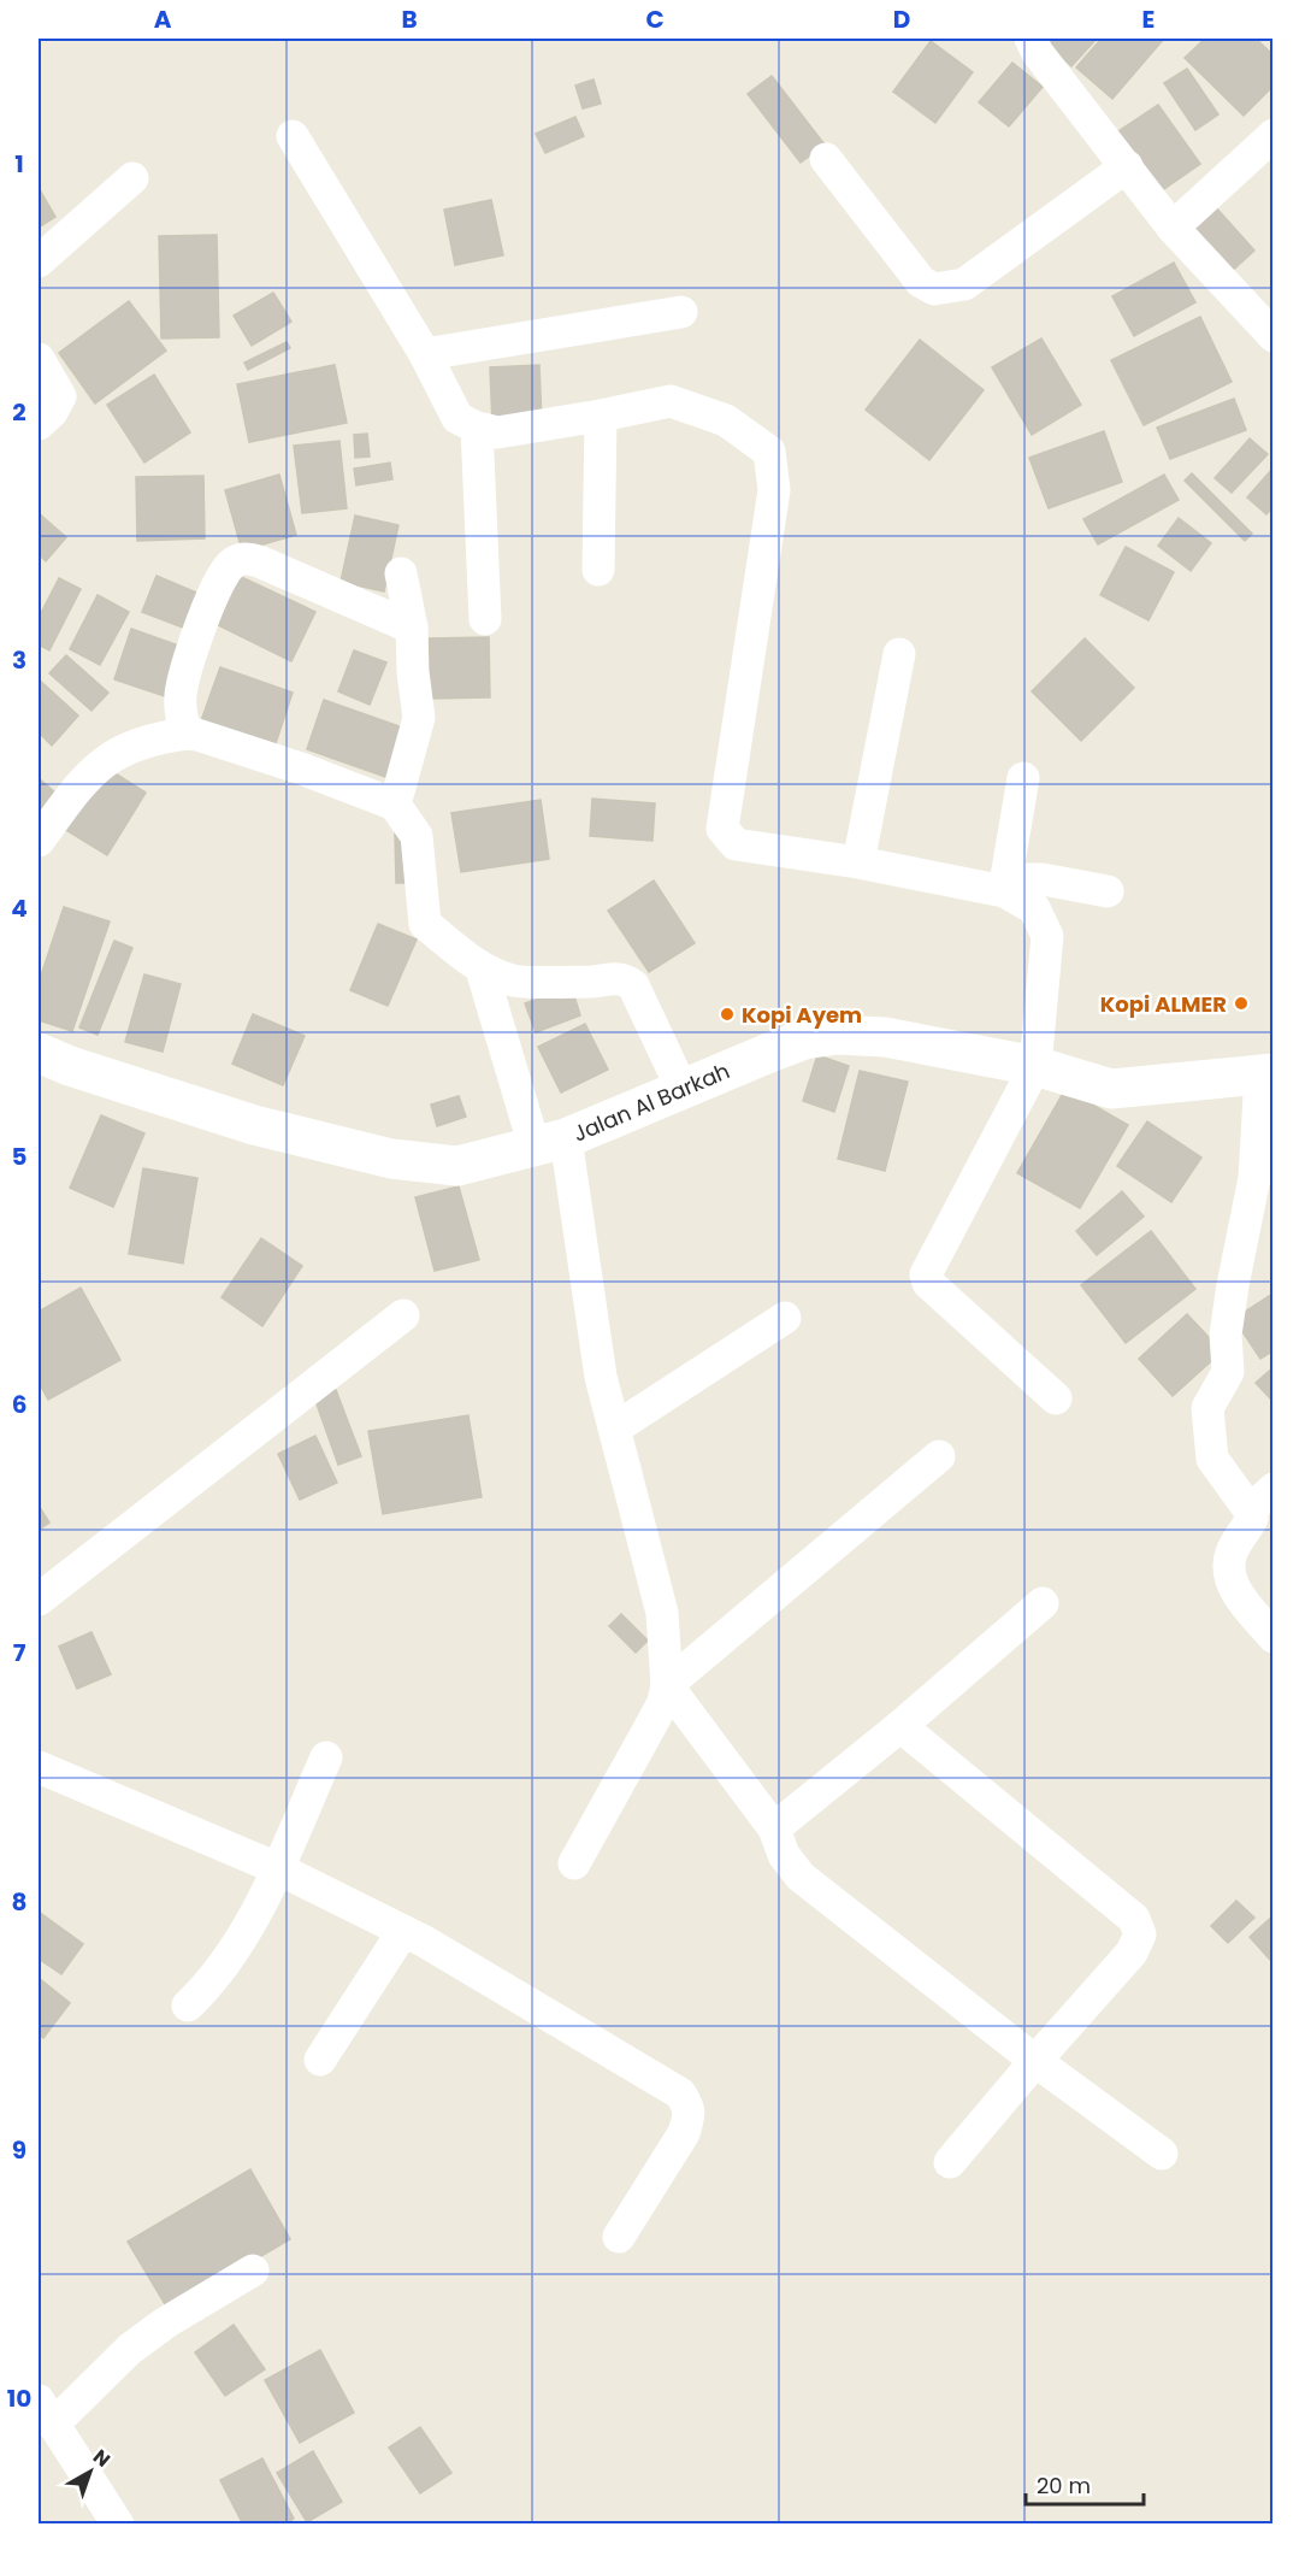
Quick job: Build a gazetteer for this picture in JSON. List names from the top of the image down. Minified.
{"streets":{"street":["Jalan Al Barkah"]},"places":["Kopi ALMER","Kopi Ayem"],"scale_bar":"20 m","north":"top right","grid":{"columns":["A","B","C","D","E"],"rows":["1","2","3","4","5","6","7","8","9","10"]}}
